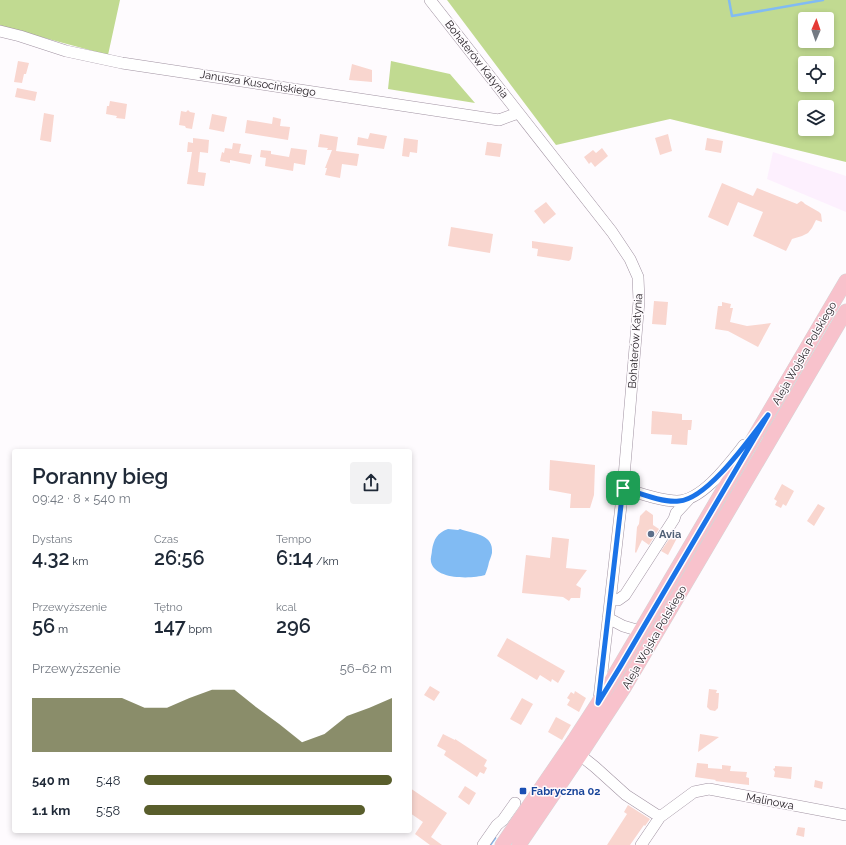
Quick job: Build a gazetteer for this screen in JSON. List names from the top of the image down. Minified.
{"streets":{"main road":["Aleja Wojska Polskiego"],"street":["Bohaterów Katynia","Janusza Kusocińskiego","Malinowa"]},"crossings":[["Bohaterów Katynia","Janusza Kusocińskiego"],["Bohaterów Katynia","Aleja Wojska Polskiego"]],"places":{"other":["Avia"],"transit":["Fabryczna 02"]},"north":"top","page":{"heading":["Poranny bieg","09:42 · 8 × 540 m"],"stats":[["Dystans","4.32 km"],["Czas","26:56"],["Tempo","6:14 /km"],["Przewyższenie","56 m"],["Tętno","147 bpm"],["kcal","296"]],"chart":["Przewyższenie","56–62 m"],"list":[{"name":"540 m","note":"5:48"},{"name":"1.1 km","note":"5:58"}]}}
